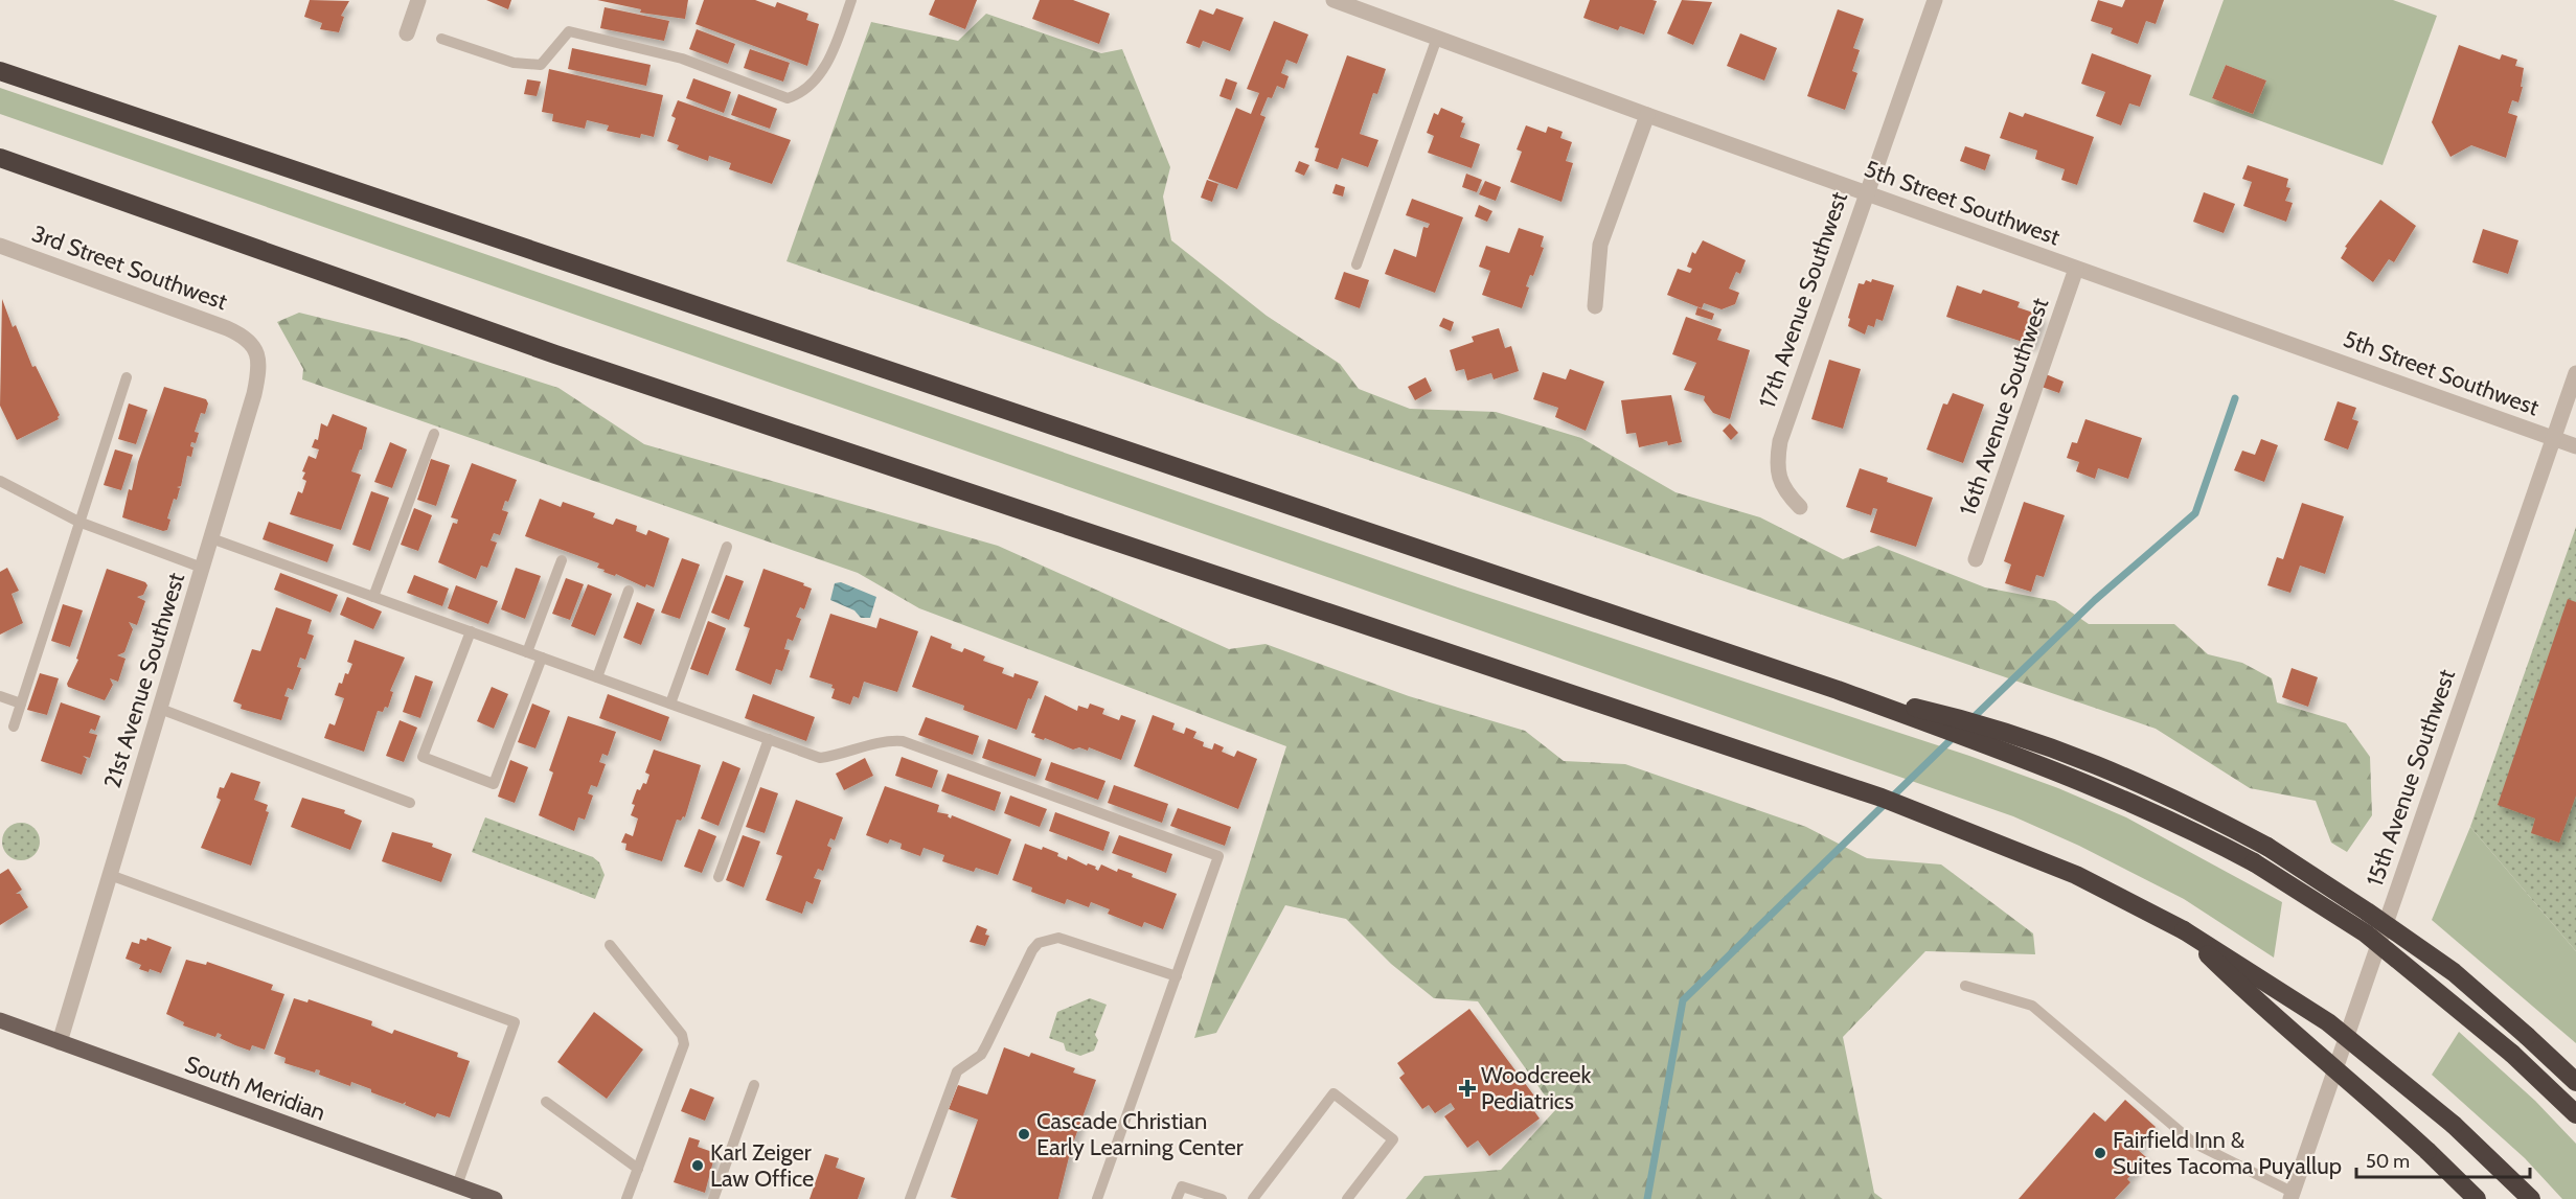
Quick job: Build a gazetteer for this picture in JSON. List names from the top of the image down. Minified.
{"streets":{"main road":["South Meridian"],"street":["5th Street Southwest","3rd Street Southwest","17th Avenue Southwest","16th Avenue Southwest","21st Avenue Southwest","15th Avenue Southwest"]},"crossings":[["5th Street Southwest","17th Avenue Southwest"],["5th Street Southwest","16th Avenue Southwest"],["5th Street Southwest","15th Avenue Southwest"],["3rd Street Southwest","21st Avenue Southwest"],["21st Avenue Southwest","South Meridian"]],"places":{"health":["Woodcreek Pediatrics"],"other":["Cascade Christian Early Learning Center","Fairfield Inn & Suites Tacoma Puyallup","Karl Zeiger Law Office"]},"scale_bar":"50 m"}
